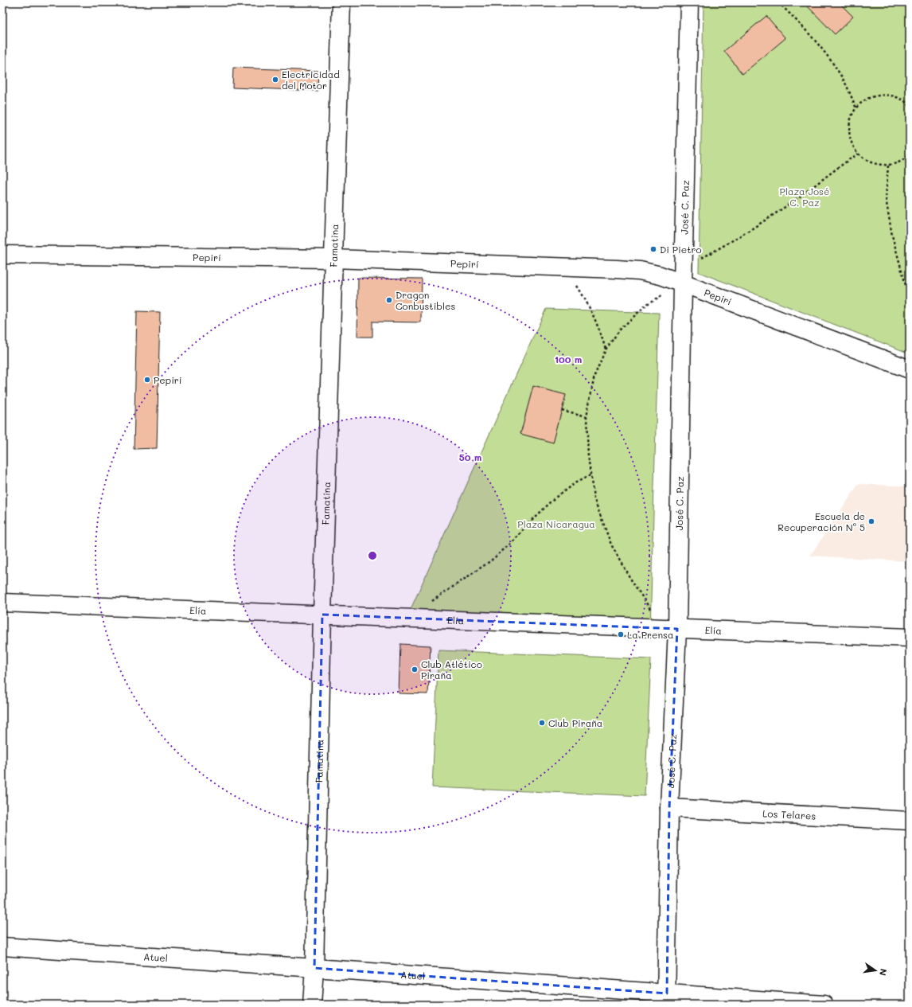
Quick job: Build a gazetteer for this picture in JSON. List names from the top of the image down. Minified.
{"streets":{"street":["José C. Paz","Famatina","Pepirí","Elía","Los Telares","Atuel"]},"crossings":[["José C. Paz","Pepirí"],["José C. Paz","Elía"],["José C. Paz","Los Telares"],["José C. Paz","Atuel"],["Famatina","Pepirí"],["Famatina","Elía"],["Famatina","Atuel"]],"parks":["Plaza José C. Paz","Plaza Nicaragua"],"places":["Electricidad del Motor","Di Pietro","Dragon Conbustibles","Pepiri","Escuela de Recuperación N° 5","La Prensa","Club Atlético Piraña","Club Piraña"],"north":"right","rings":["100 m","50 m"]}
